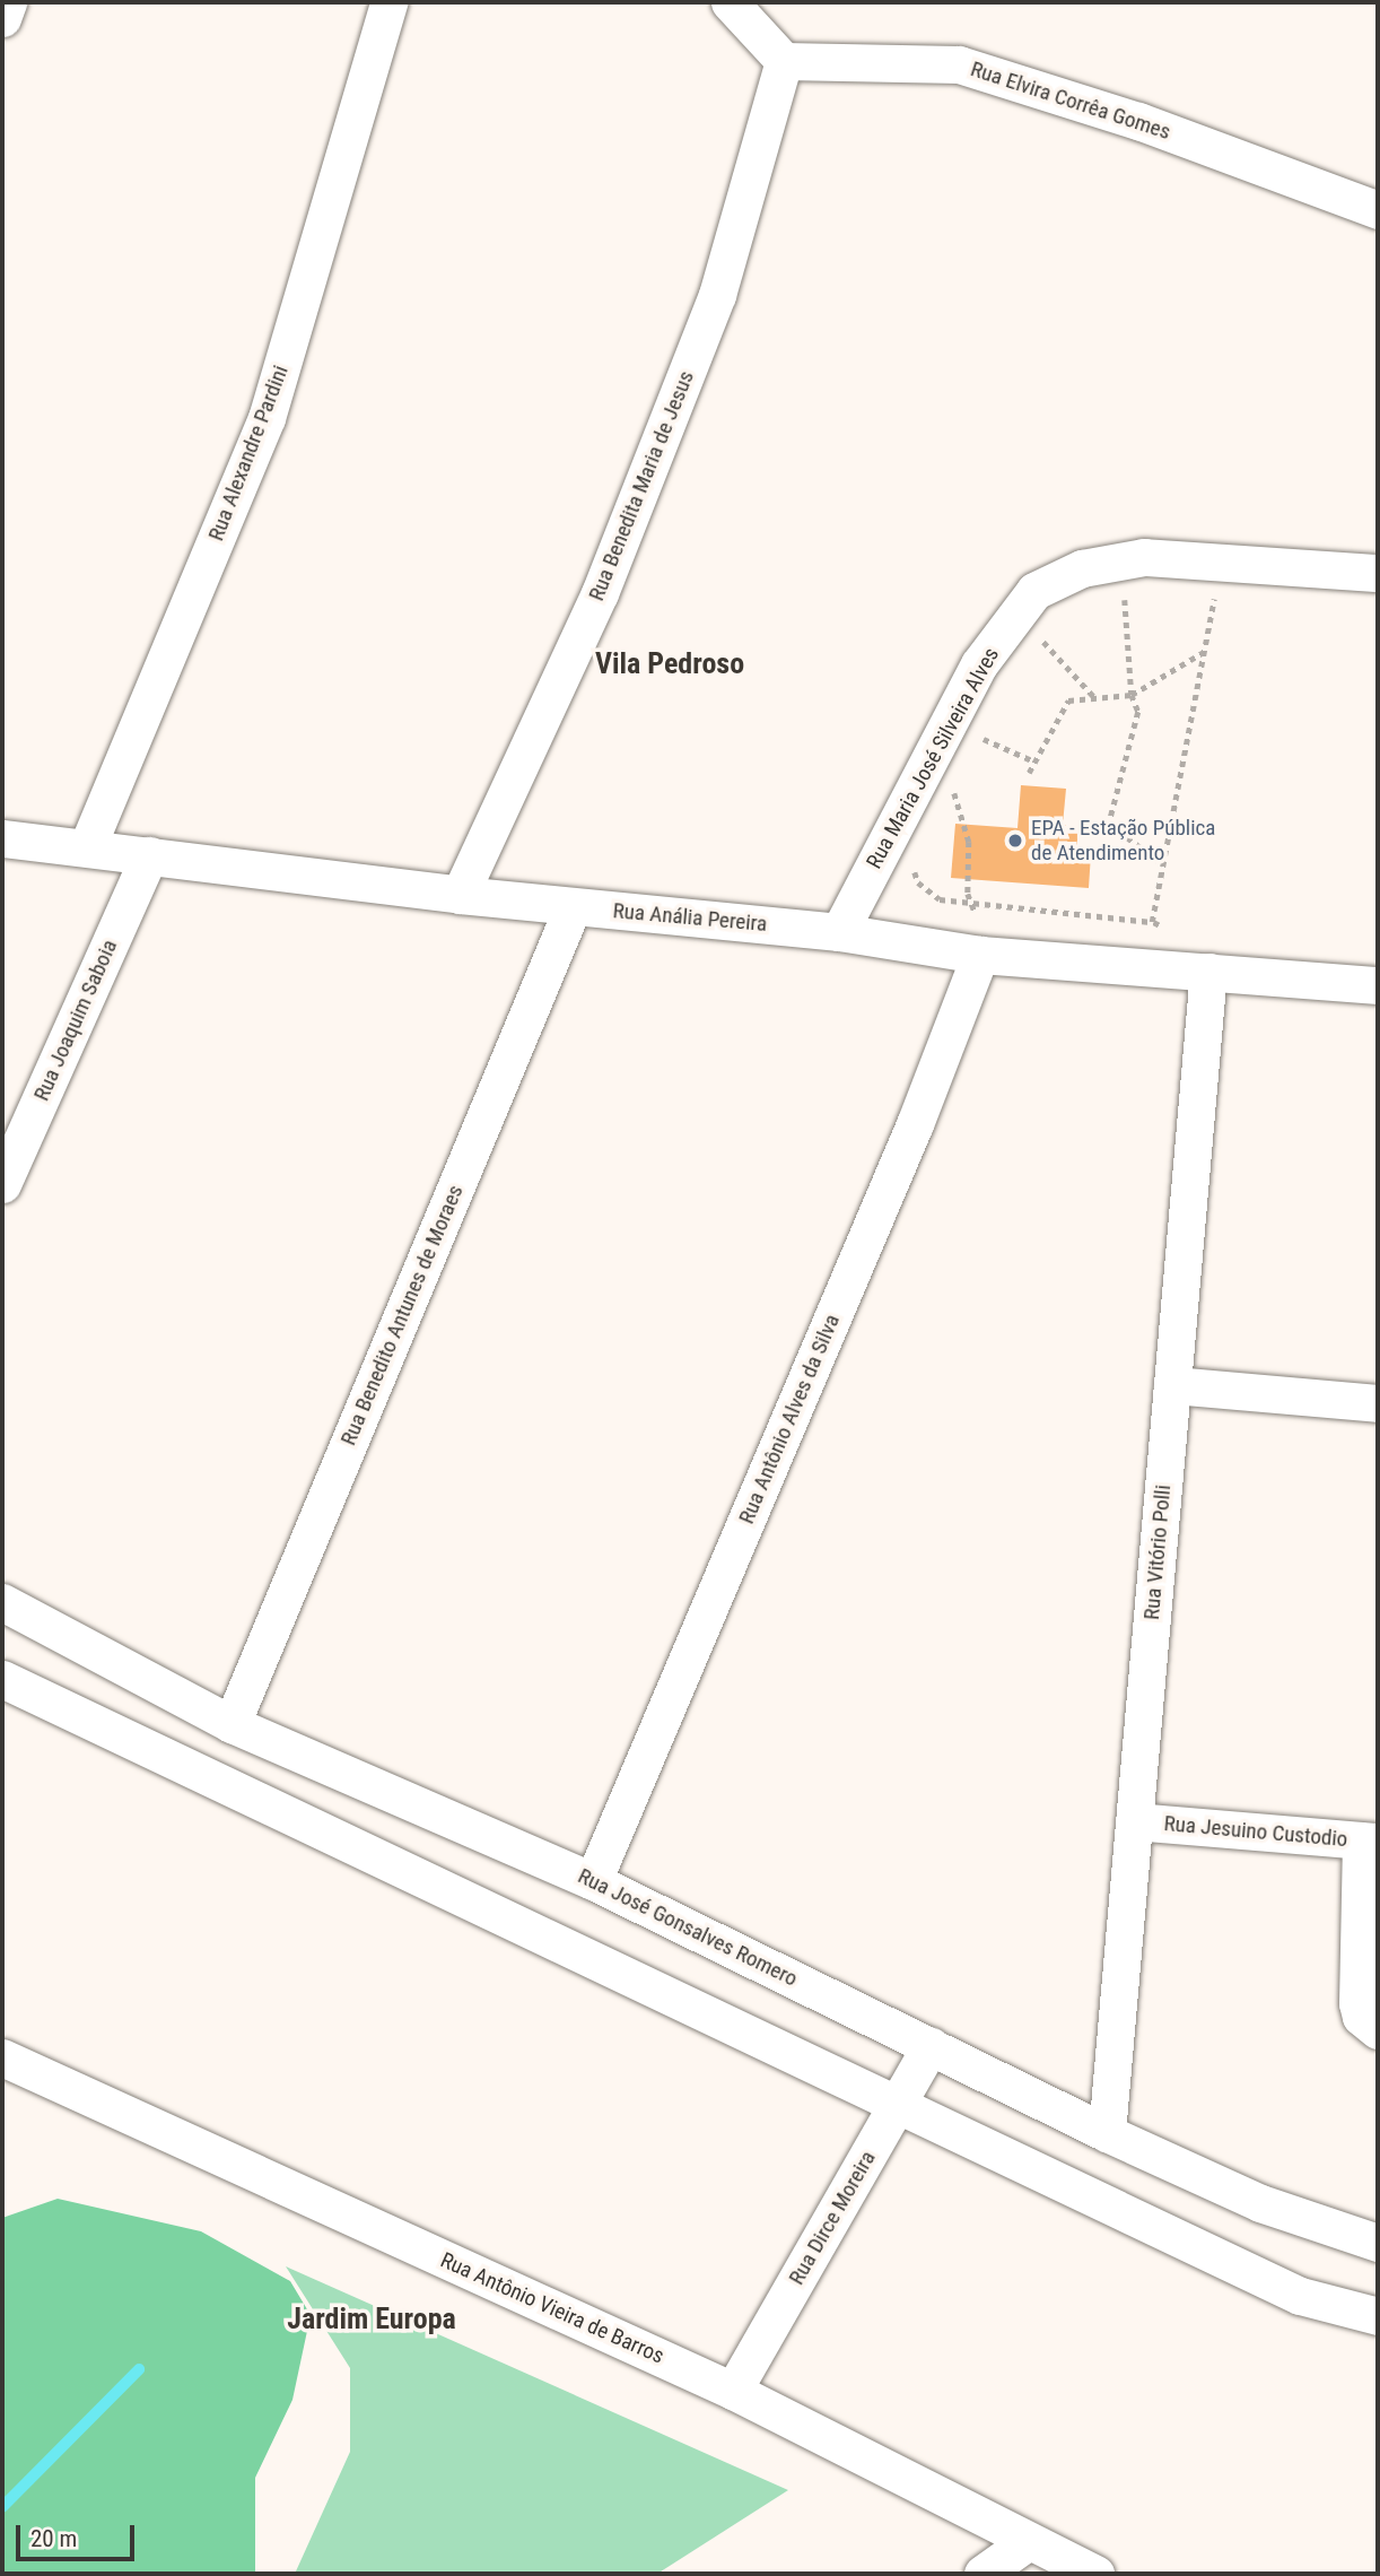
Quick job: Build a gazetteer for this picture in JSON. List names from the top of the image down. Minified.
{"streets":{"street":["Rua Elvira Corrêa Gomes","Rua Alexandre Pardini","Rua Benedita Maria de Jesus","Rua Maria José Silveira Alves","Rua Anália Pereira","Rua Joaquim Saboia","Rua Benedito Antunes de Moraes","Rua Antônio Alves da Silva","Rua Vitório Polli","Rua Jesuino Custodio","Rua José Gonsalves Romero","Rua Dirce Moreira","Rua Antônio Vieira de Barros"]},"crossings":[["Rua Elvira Corrêa Gomes","Rua Benedita Maria de Jesus"],["Rua Alexandre Pardini","Rua Anália Pereira"],["Rua Benedita Maria de Jesus","Rua Anália Pereira"],["Rua Maria José Silveira Alves","Rua Anália Pereira"],["Rua Anália Pereira","Rua Joaquim Saboia"],["Rua Anália Pereira","Rua Benedito Antunes de Moraes"],["Rua Anália Pereira","Rua Antônio Alves da Silva"],["Rua Anália Pereira","Rua Vitório Polli"],["Rua Benedito Antunes de Moraes","Rua José Gonsalves Romero"],["Rua Antônio Alves da Silva","Rua José Gonsalves Romero"],["Rua Vitório Polli","Rua Jesuino Custodio"],["Rua Vitório Polli","Rua José Gonsalves Romero"],["Rua José Gonsalves Romero","Rua Dirce Moreira"],["Rua Dirce Moreira","Rua Antônio Vieira de Barros"]],"districts":["Vila Pedroso","Jardim Europa"],"places":["EPA - Estação Pública de Atendimento"],"scale_bar":"20 m"}
